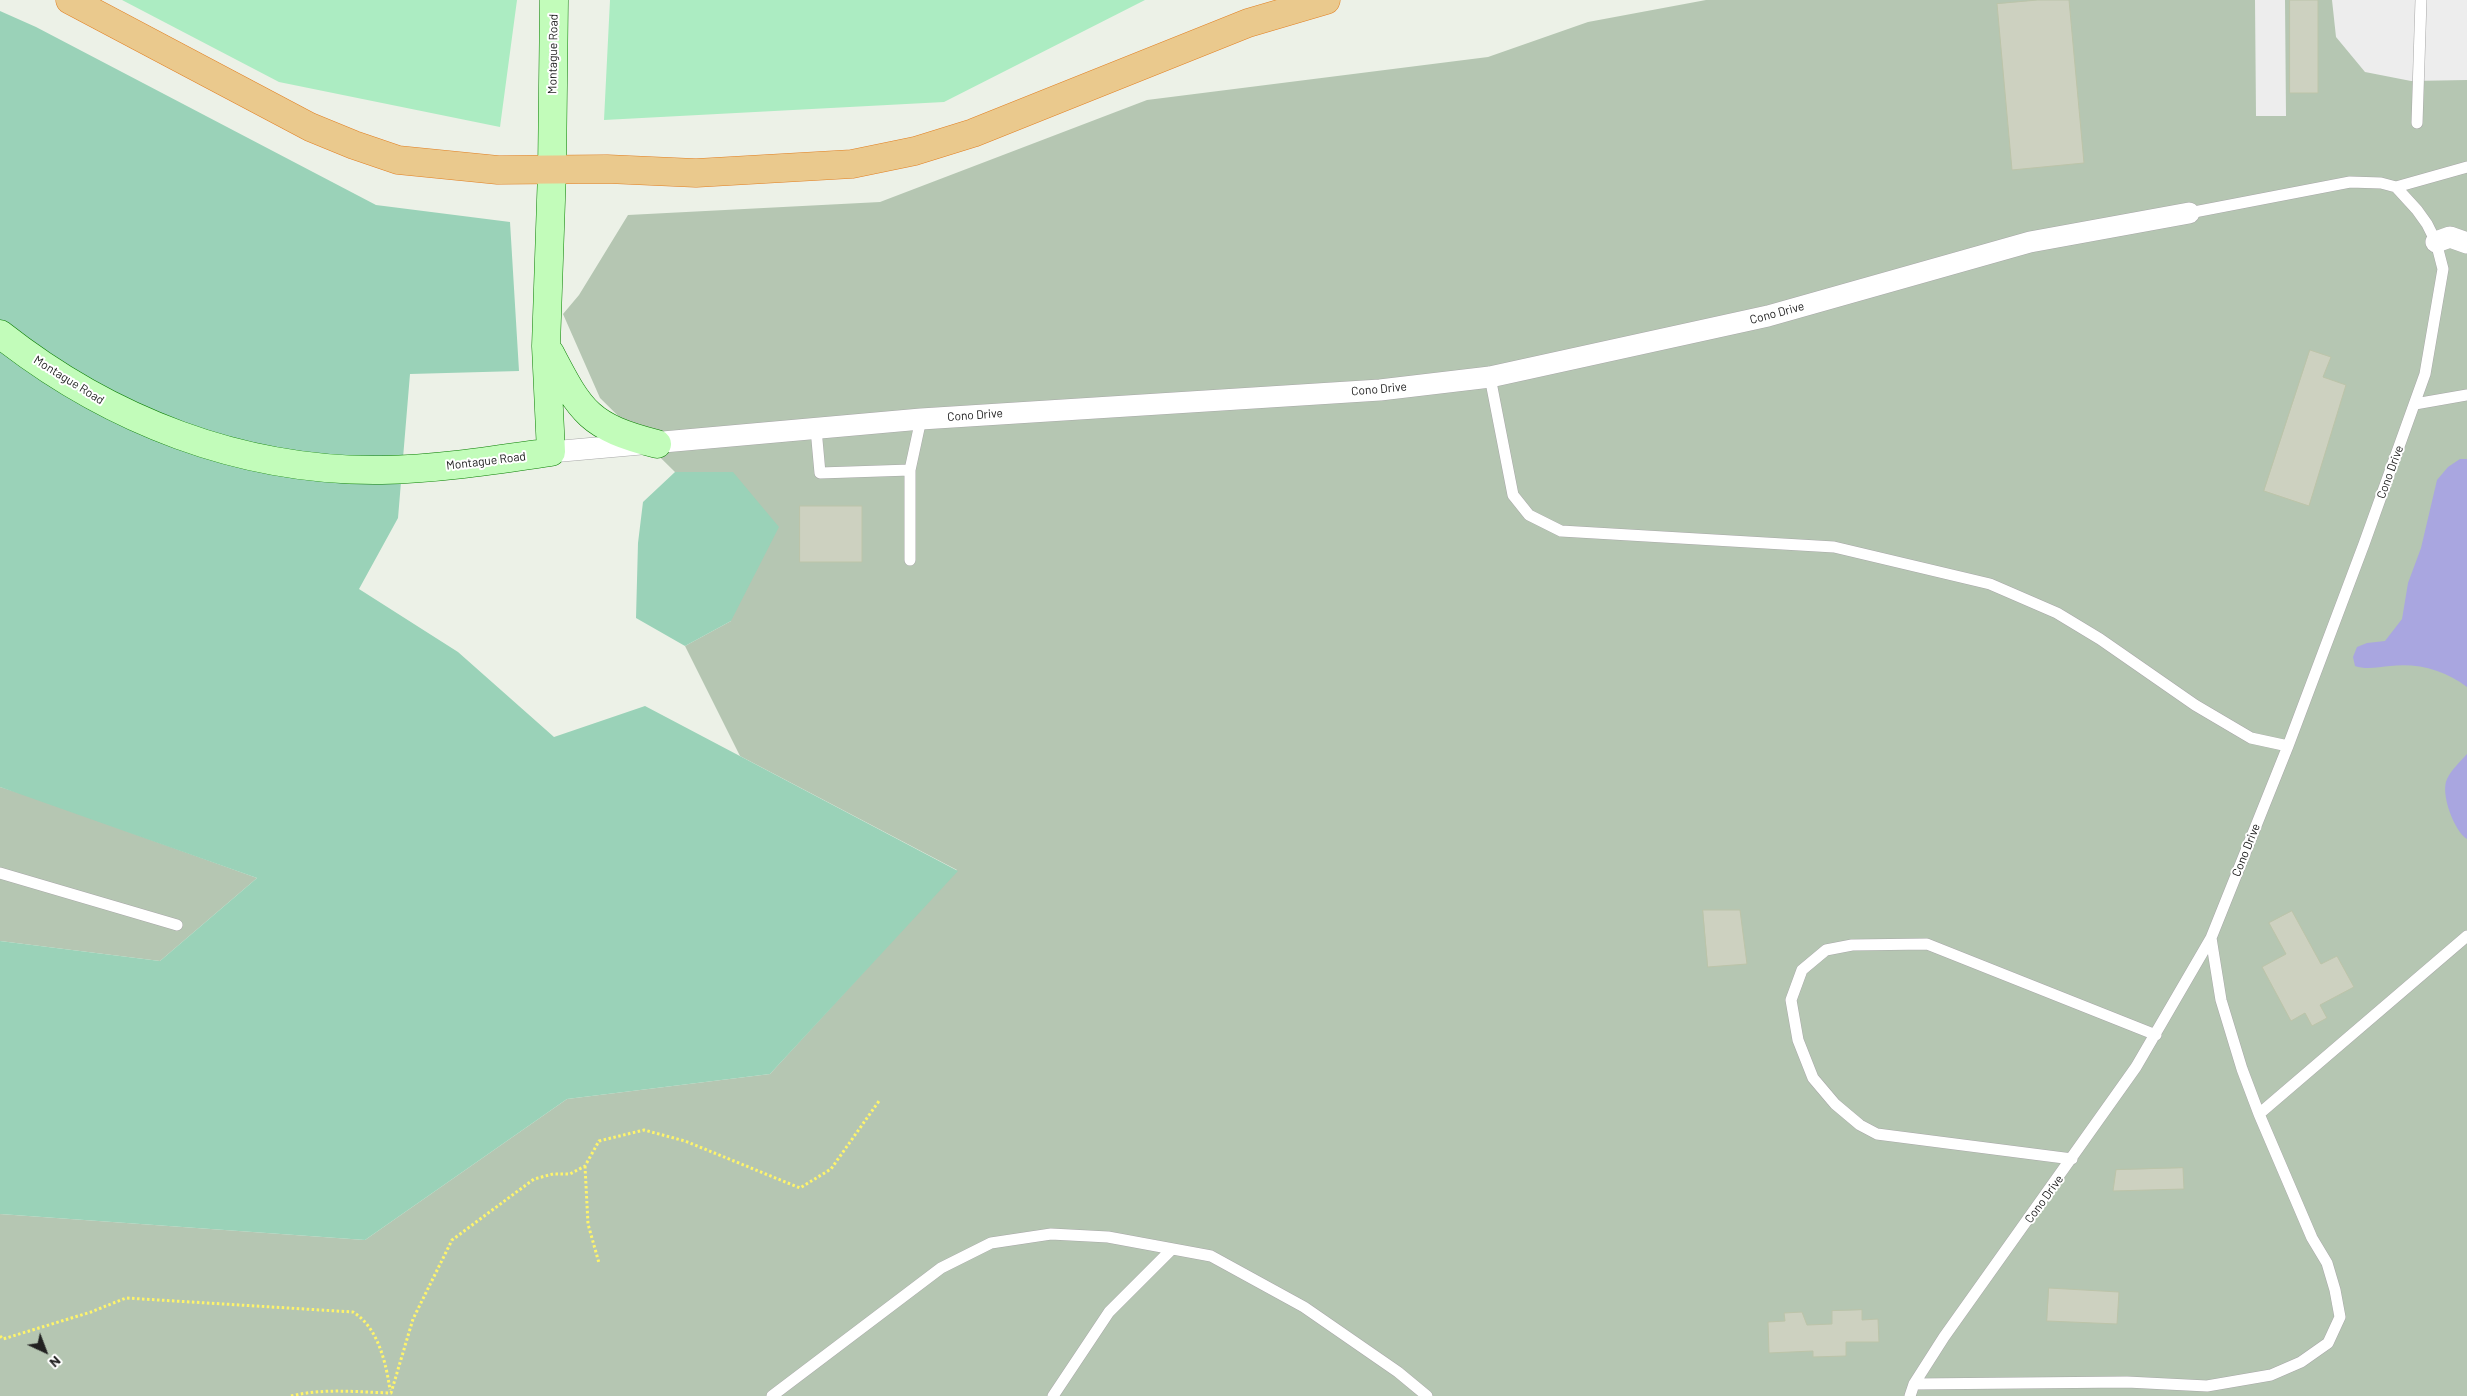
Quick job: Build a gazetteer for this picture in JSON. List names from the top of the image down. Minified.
{"streets":{"street":["Montague Road","Cono Drive"]},"crossings":[["Montague Road","Cono Drive"]],"north":"bottom right"}
